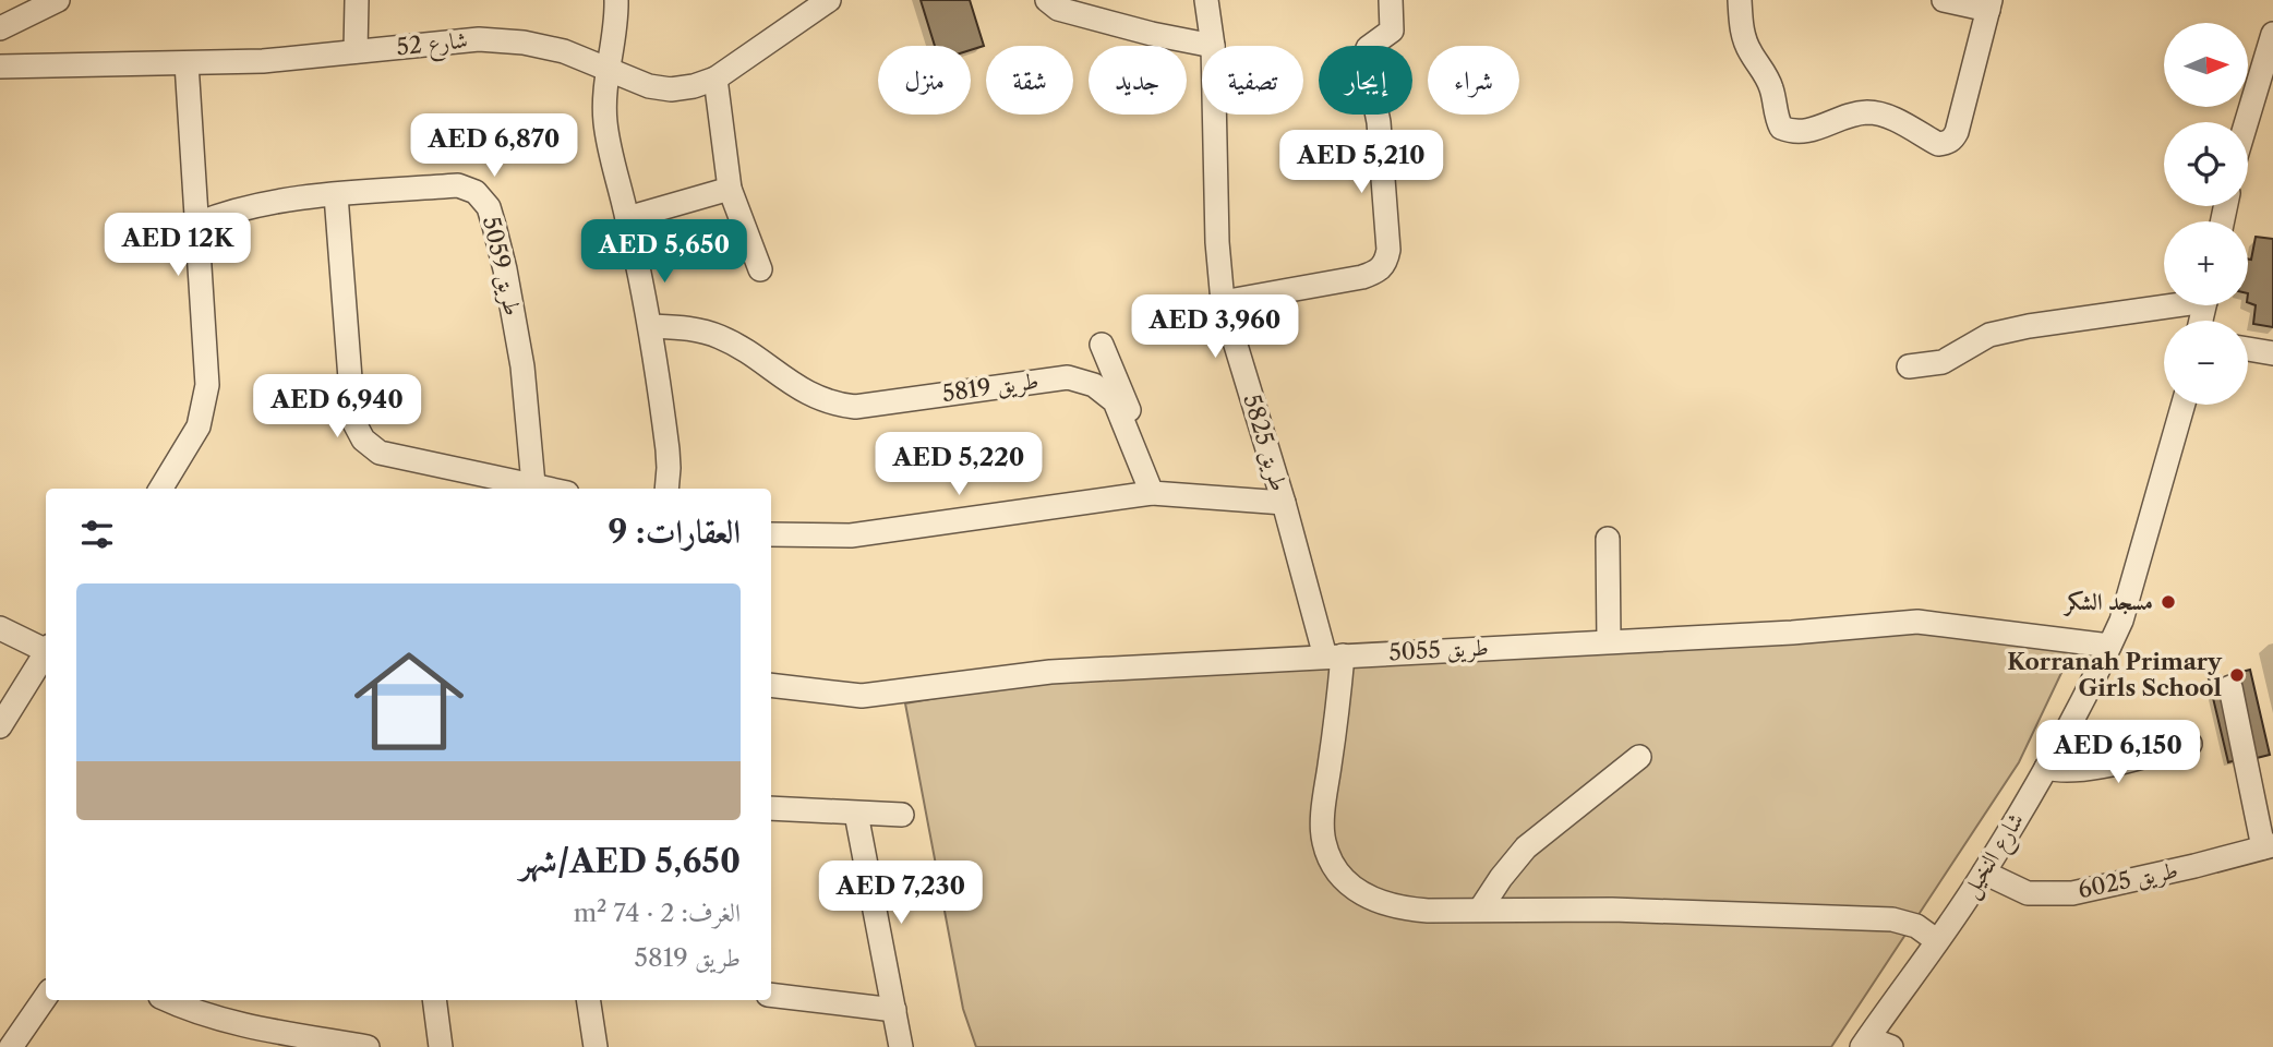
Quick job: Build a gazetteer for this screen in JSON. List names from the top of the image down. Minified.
{"streets":{"street":["شارع 52","طريق 5059","طريق 5819","طريق 5825","طريق 5055","شارع النخيل","طريق 6025"]},"crossings":[["طريق 5825","طريق 5055"],["طريق 5055","شارع النخيل"],["شارع النخيل","طريق 6025"]],"places":["مسجد الشكر","Korranah Primary Girls School"],"north":"right","page":{"map_buttons":["+","−"],"chip":["شراء","إيجار","تصفية","جديد","شقة","منزل"],"price":["AED 6,870","AED 5,210","AED 12K","AED 5,650","AED 3,960","AED 6,940","AED 5,220","AED 6,150","AED 7,230"],"heading":"العقارات: 9","list":[{"name":"AED 5,650/شهر","note":"الغرف: 2 · 74 m² · طريق 5819"}]}}
